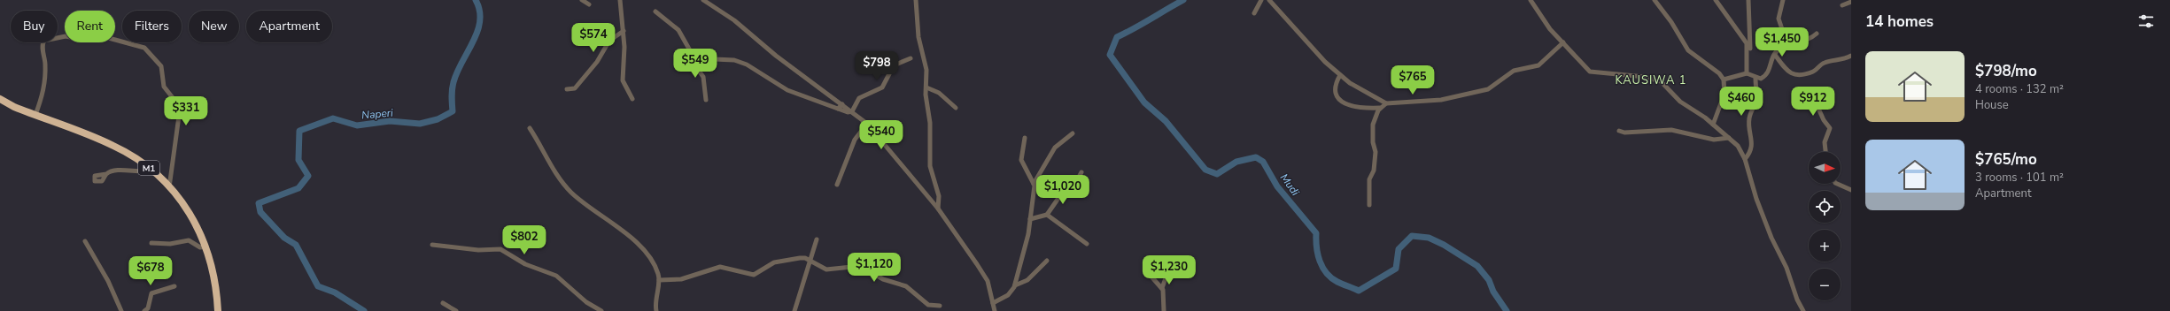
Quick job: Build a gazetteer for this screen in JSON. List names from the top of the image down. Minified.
{"streets":{"highway":["M1"]},"districts":["KAUSIWA 1"],"water":["Naperi","Mudi"],"north":"right","page":{"heading":"14 homes","chip":["Buy","Rent","Filters","New","Apartment"],"price":["$574","$1,450","$549","$798","$765","$460","$912","$331","$540","$1,020","$802","$1,120","$1,230","$678"],"list":[{"name":"$798/mo","note":"4 rooms · 132 m² · House"},{"name":"$765/mo","note":"3 rooms · 101 m² · Apartment"}],"map_buttons":["+","−"]}}
